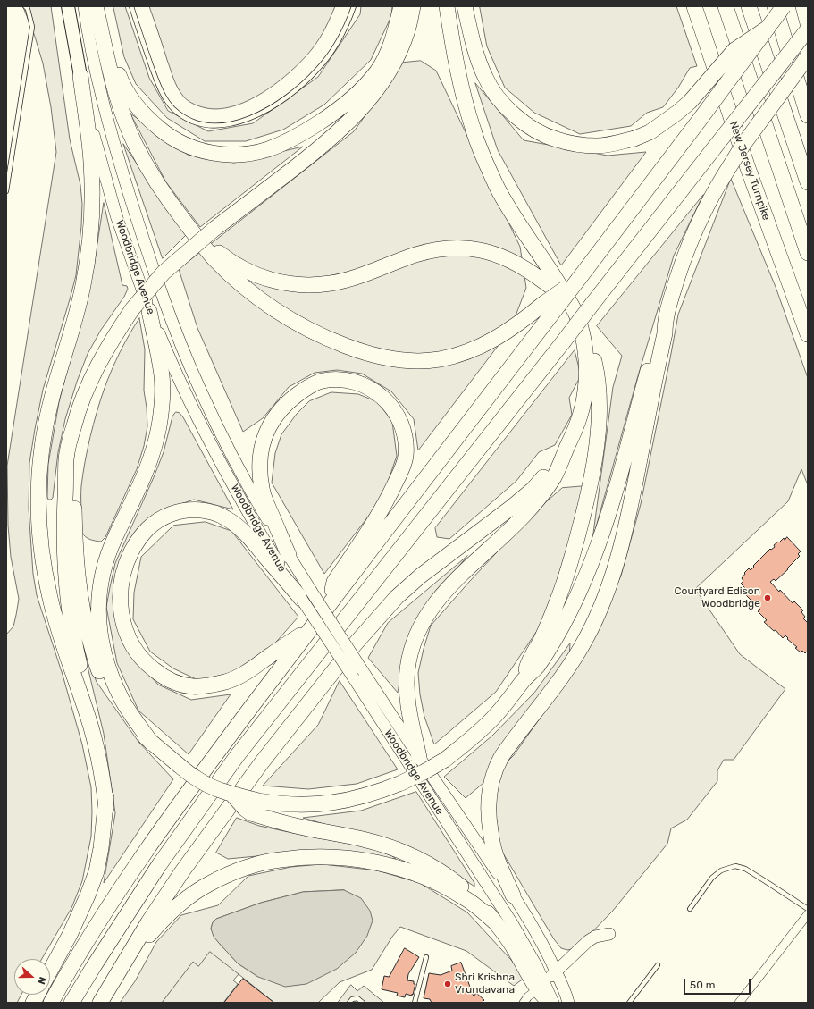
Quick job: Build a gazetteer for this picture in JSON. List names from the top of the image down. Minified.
{"streets":{"highway":["New Jersey Turnpike"],"main road":["Woodbridge Avenue"]},"places":["Courtyard Edison Woodbridge","Shri Krishna Vrundavana"],"scale_bar":"50 m","north":"right"}
